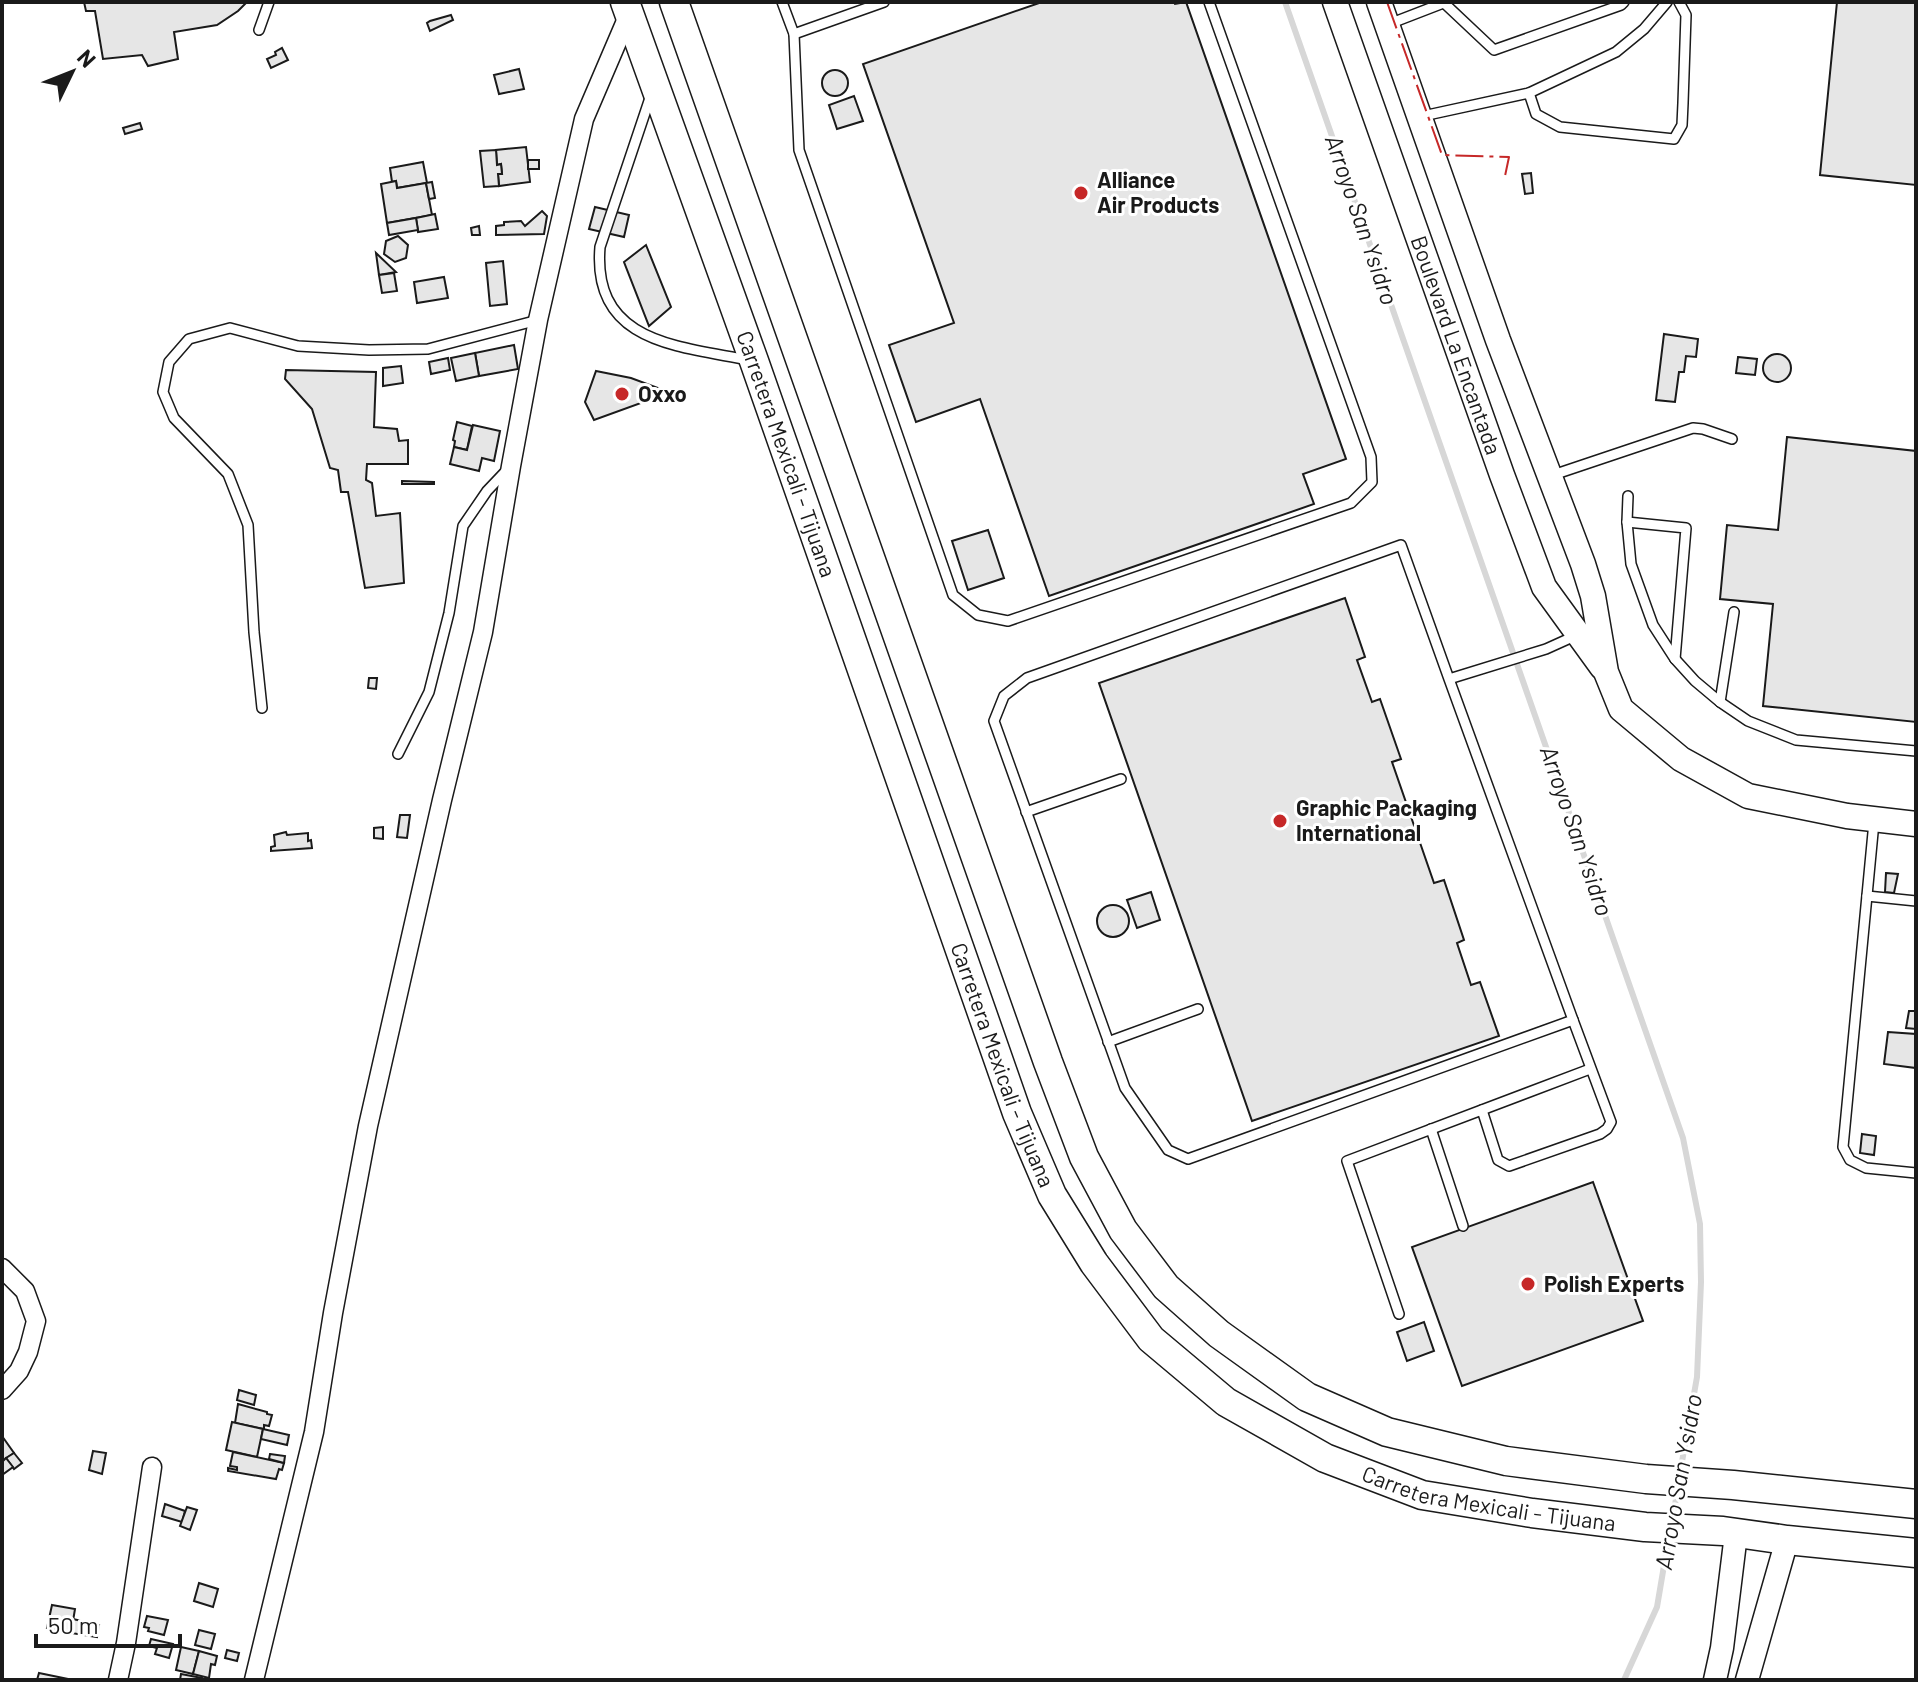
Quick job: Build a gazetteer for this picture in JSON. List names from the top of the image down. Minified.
{"streets":{"highway":["Carretera Mexicali - Tijuana"],"main road":["Boulevard La Encantada"]},"water":["Arroyo San Ysidro"],"places":["Alliance Air Products","Oxxo","Graphic Packaging International","Polish Experts"],"scale_bar":"50 m","north":"top right"}
